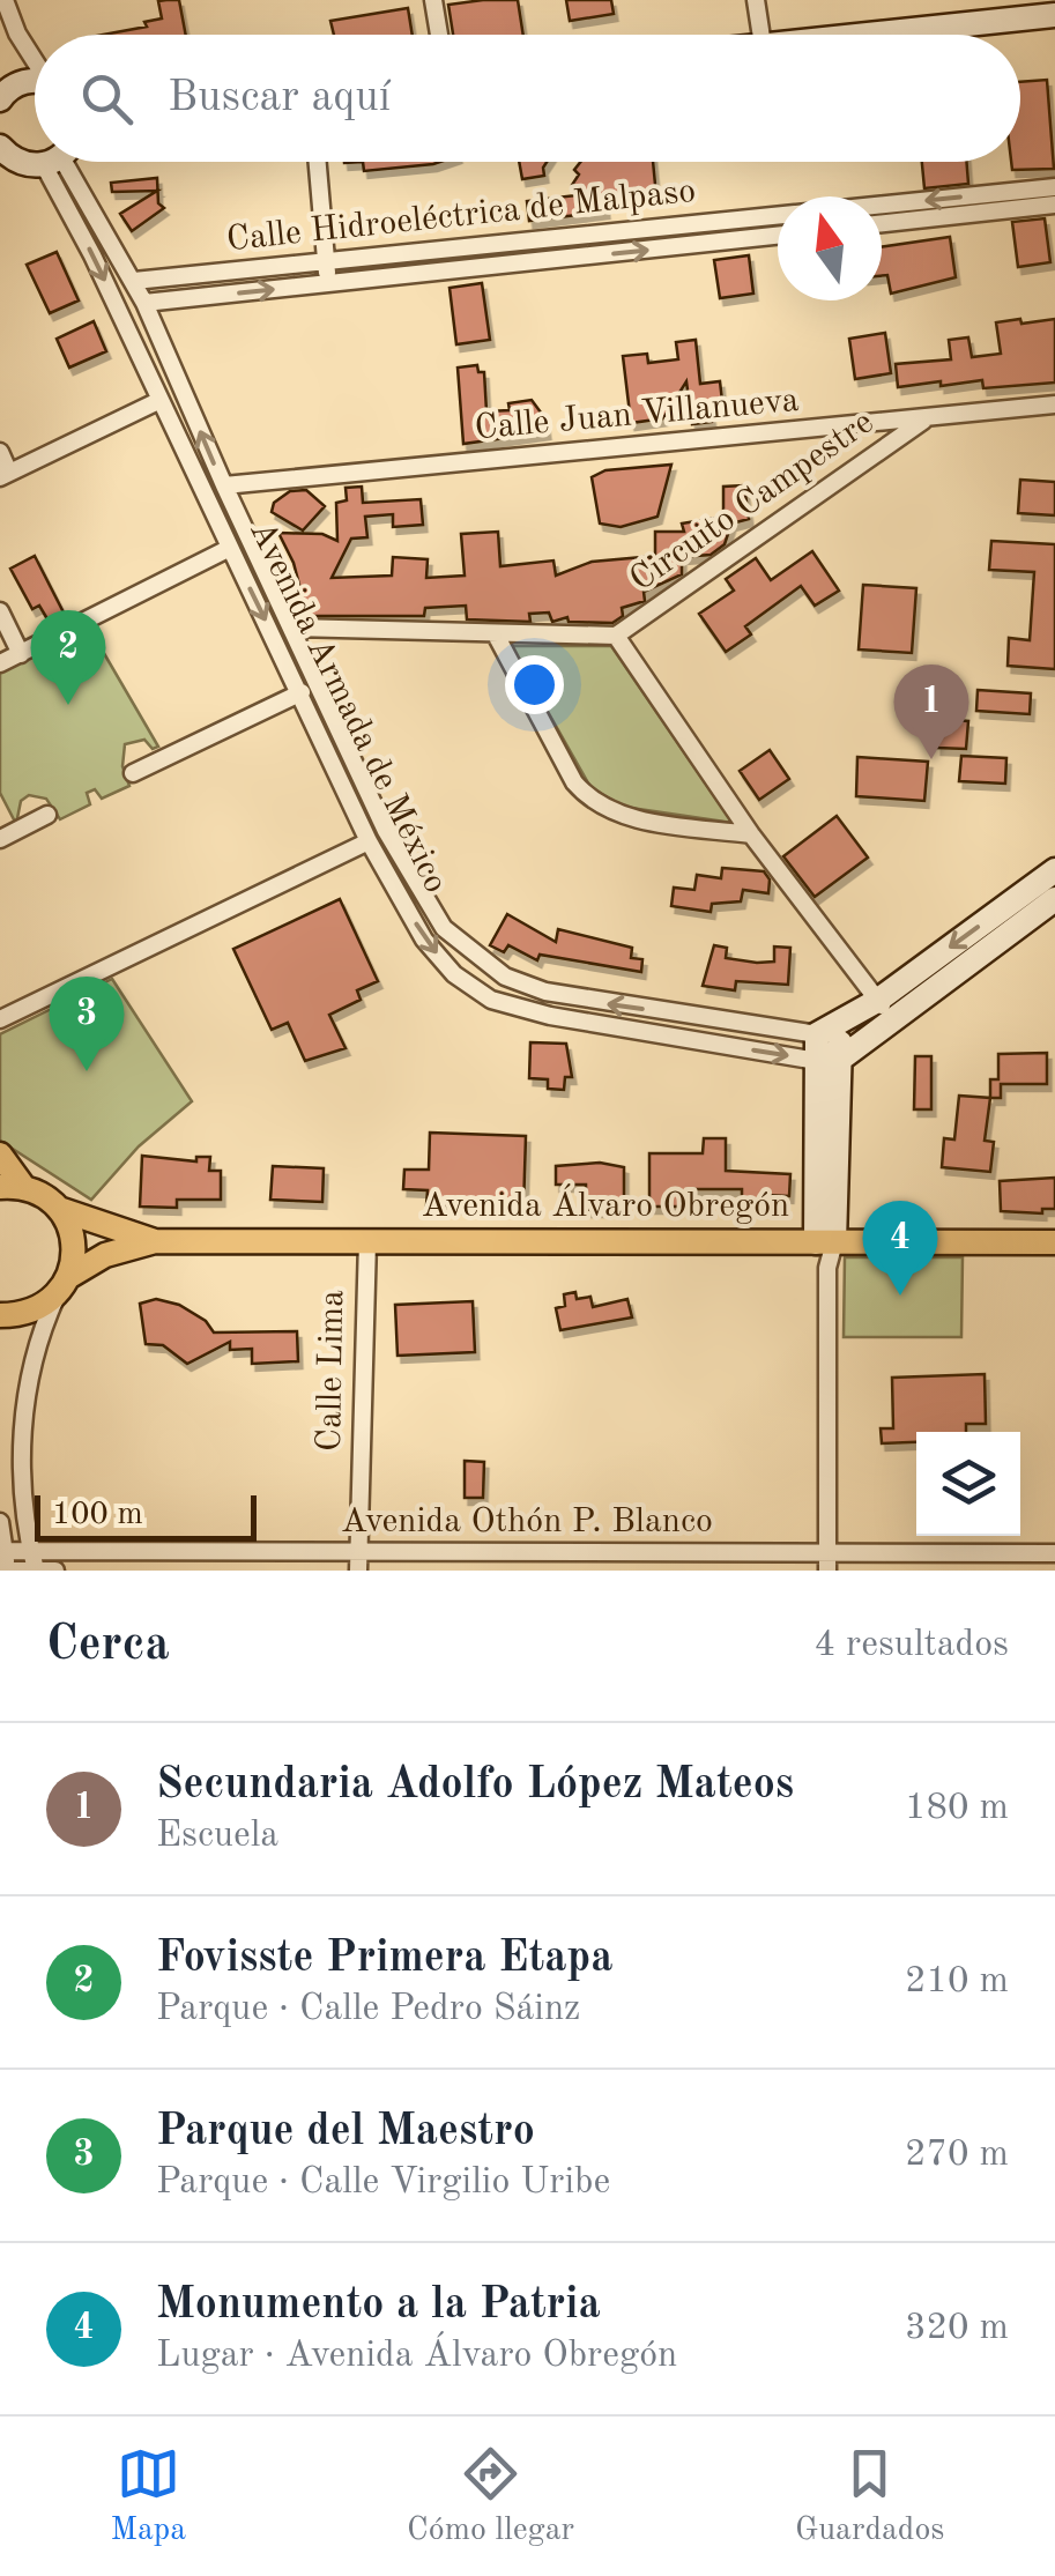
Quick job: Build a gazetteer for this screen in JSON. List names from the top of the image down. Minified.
{"streets":{"main road":["Avenida Armada de México","Avenida Álvaro Obregón"],"street":["Calle Hidroeléctrica de Malpaso","Calle Juan Villanueva","Circuito Campestre","Calle Lima","Avenida Othón P. Blanco"]},"crossings":[["Calle Hidroeléctrica de Malpaso","Avenida Armada de México"],["Calle Juan Villanueva","Circuito Campestre"],["Calle Juan Villanueva","Avenida Armada de México"],["Circuito Campestre","Avenida Armada de México"],["Avenida Álvaro Obregón","Calle Lima"],["Calle Lima","Avenida Othón P. Blanco"]],"scale_bar":"100 m","north":"top","page":{"search":"Buscar aquí","pins":["2","1","3","4"],"scale":"100 m","heading":["Cerca","4 resultados"],"list":[{"mark":"1","name":"Secundaria Adolfo López Mateos","note":"Escuela","value":"180 m"},{"mark":"2","name":"Fovisste Primera Etapa","note":"Parque · Calle Pedro Sáinz","value":"210 m"},{"mark":"3","name":"Parque del Maestro","note":"Parque · Calle Virgilio Uribe","value":"270 m"},{"mark":"4","name":"Monumento a la Patria","note":"Lugar · Avenida Álvaro Obregón","value":"320 m"}],"nav":["Mapa","Cómo llegar","Guardados"]}}
